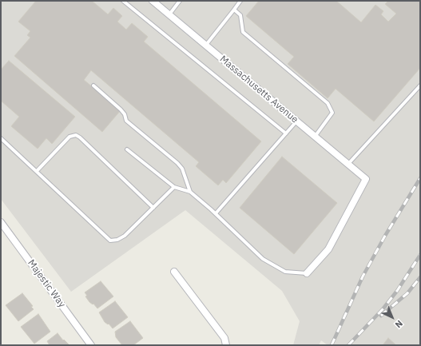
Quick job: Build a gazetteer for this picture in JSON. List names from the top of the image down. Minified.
{"streets":{"street":["Massachusetts Avenue","Majestic Way"]},"north":"bottom right"}
